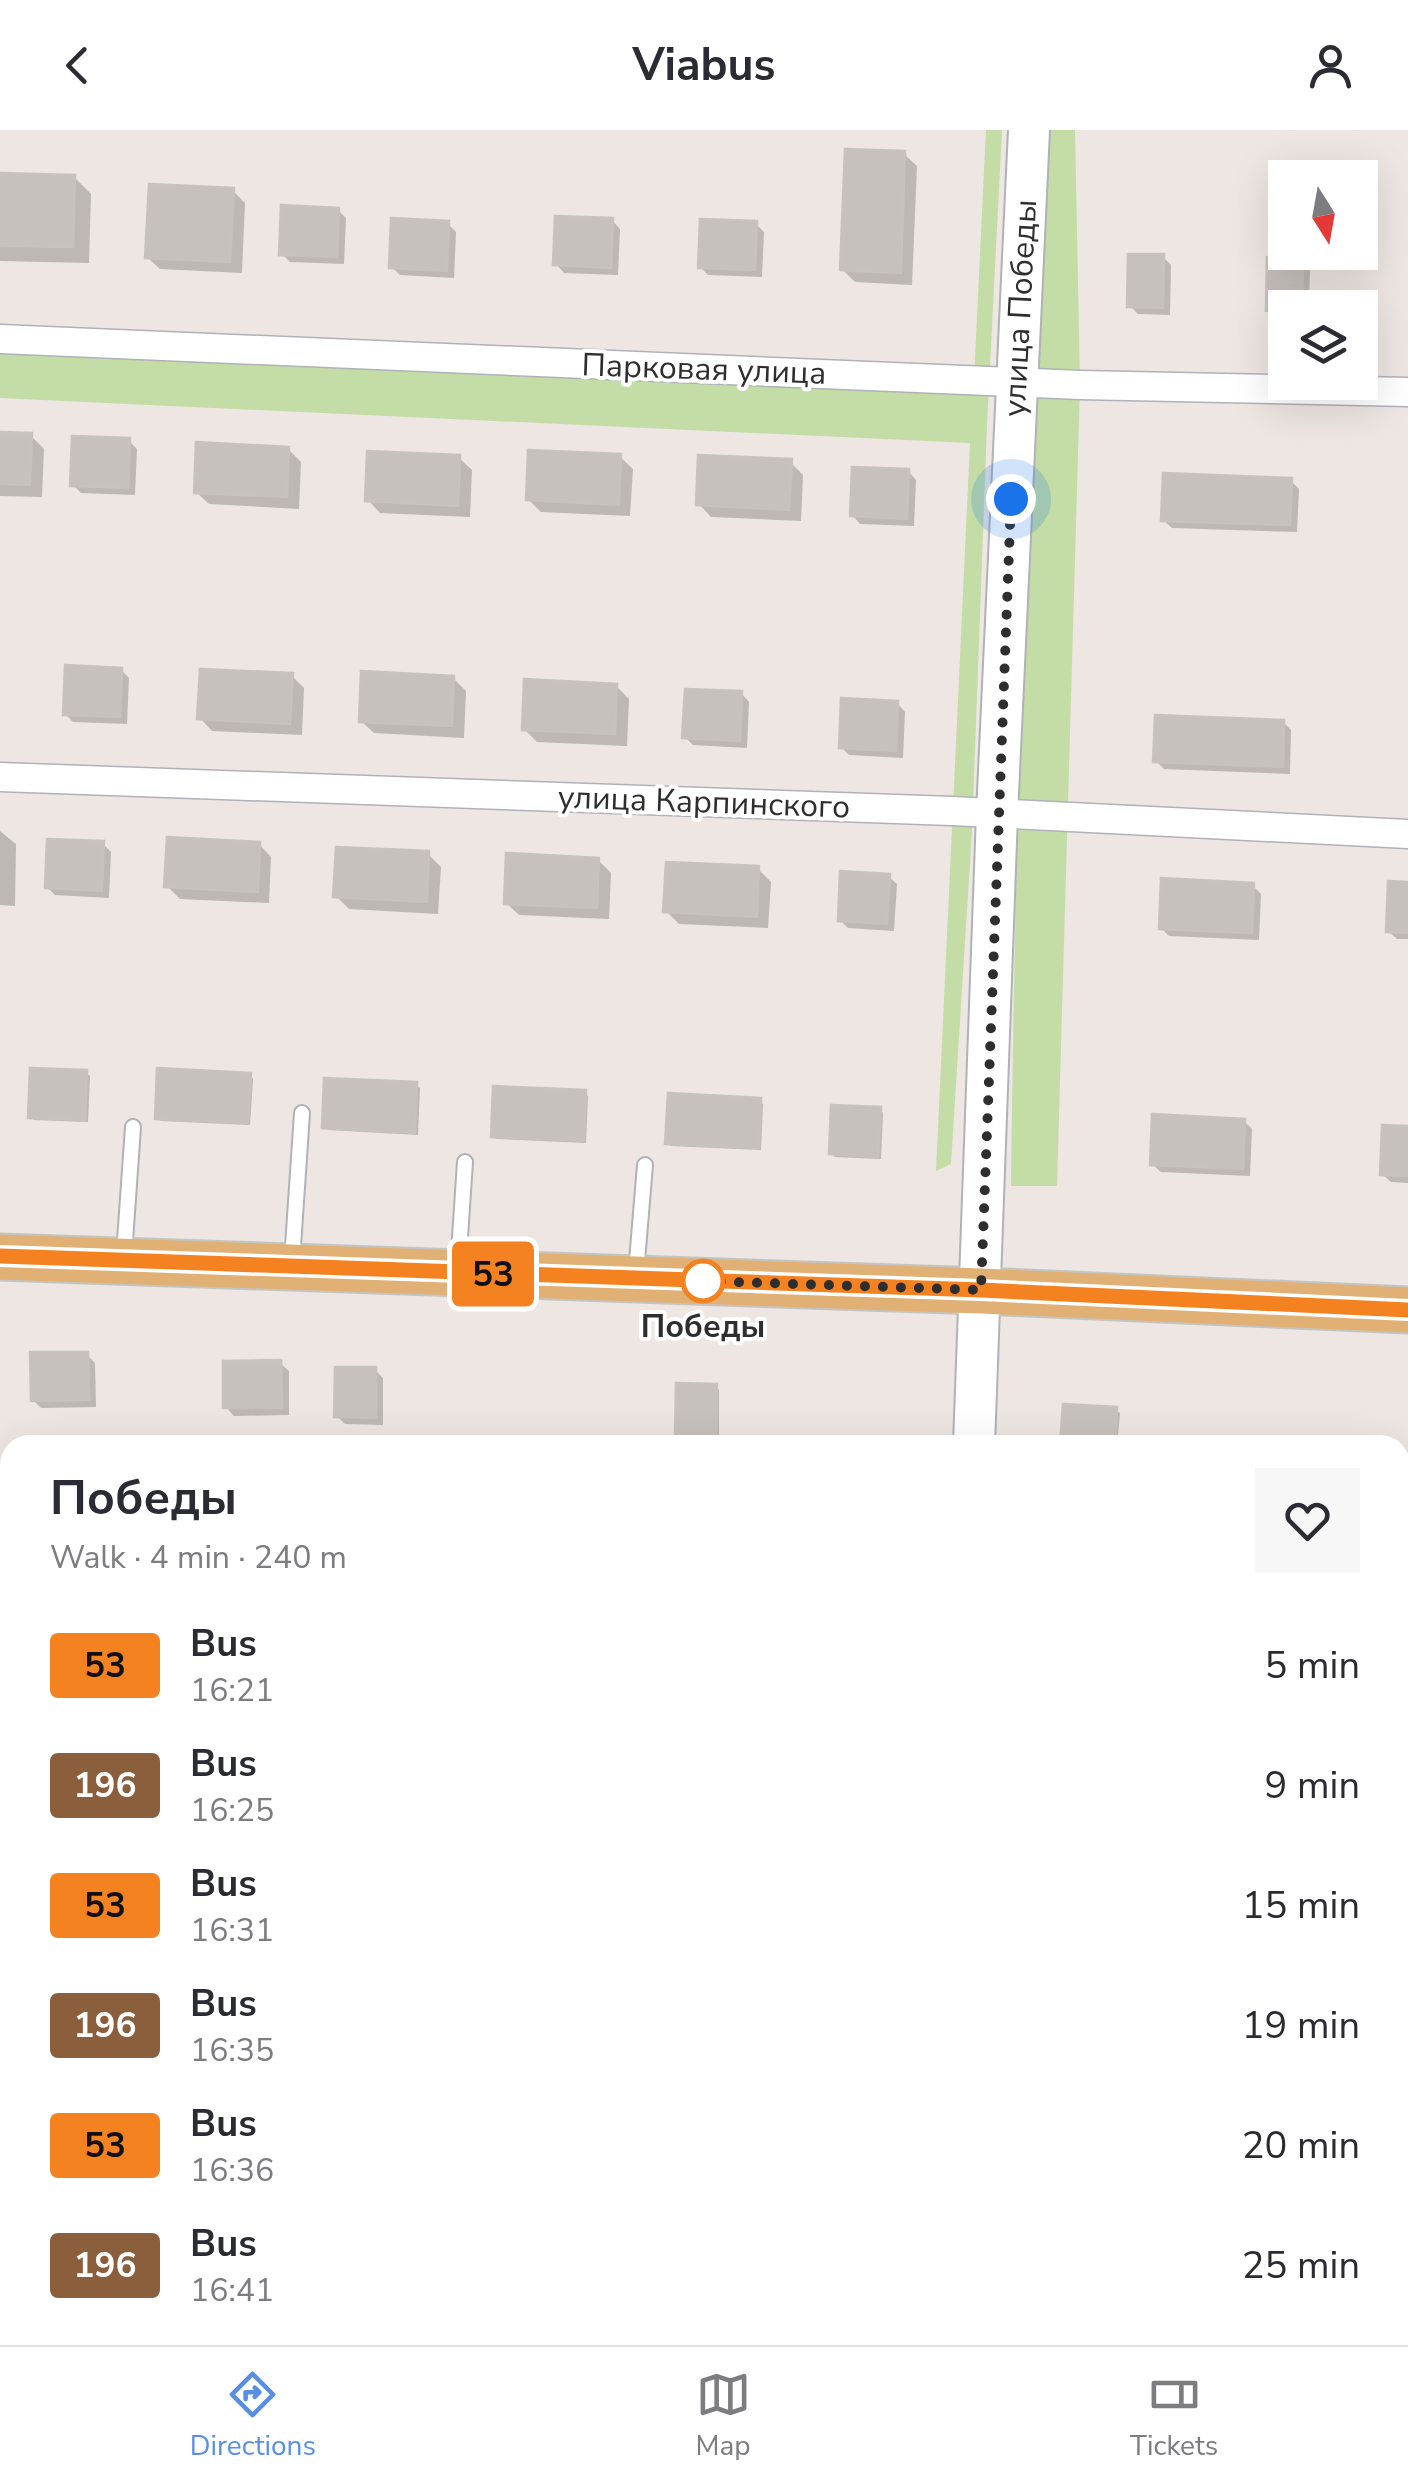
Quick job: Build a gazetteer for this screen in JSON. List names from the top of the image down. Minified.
{"streets":{"main road":["улица Победы"],"street":["Парковая улица","улица Карпинского"]},"crossings":[["улица Победы","Парковая улица"],["улица Победы","улица Карпинского"]],"places":["Победы"],"lines":["bus line 53"],"north":"bottom","page":{"header":"Viabus","on_map":"53","heading":["Победы","Walk · 4 min · 240 m"],"list":[{"mark":"53","name":"Bus","note":"16:21","value":"5 min"},{"mark":"196","name":"Bus","note":"16:25","value":"9 min"},{"mark":"53","name":"Bus","note":"16:31","value":"15 min"},{"mark":"196","name":"Bus","note":"16:35","value":"19 min"},{"mark":"53","name":"Bus","note":"16:36","value":"20 min"},{"mark":"196","name":"Bus","note":"16:41","value":"25 min"}],"tabs":["Directions","Map","Tickets"]}}
